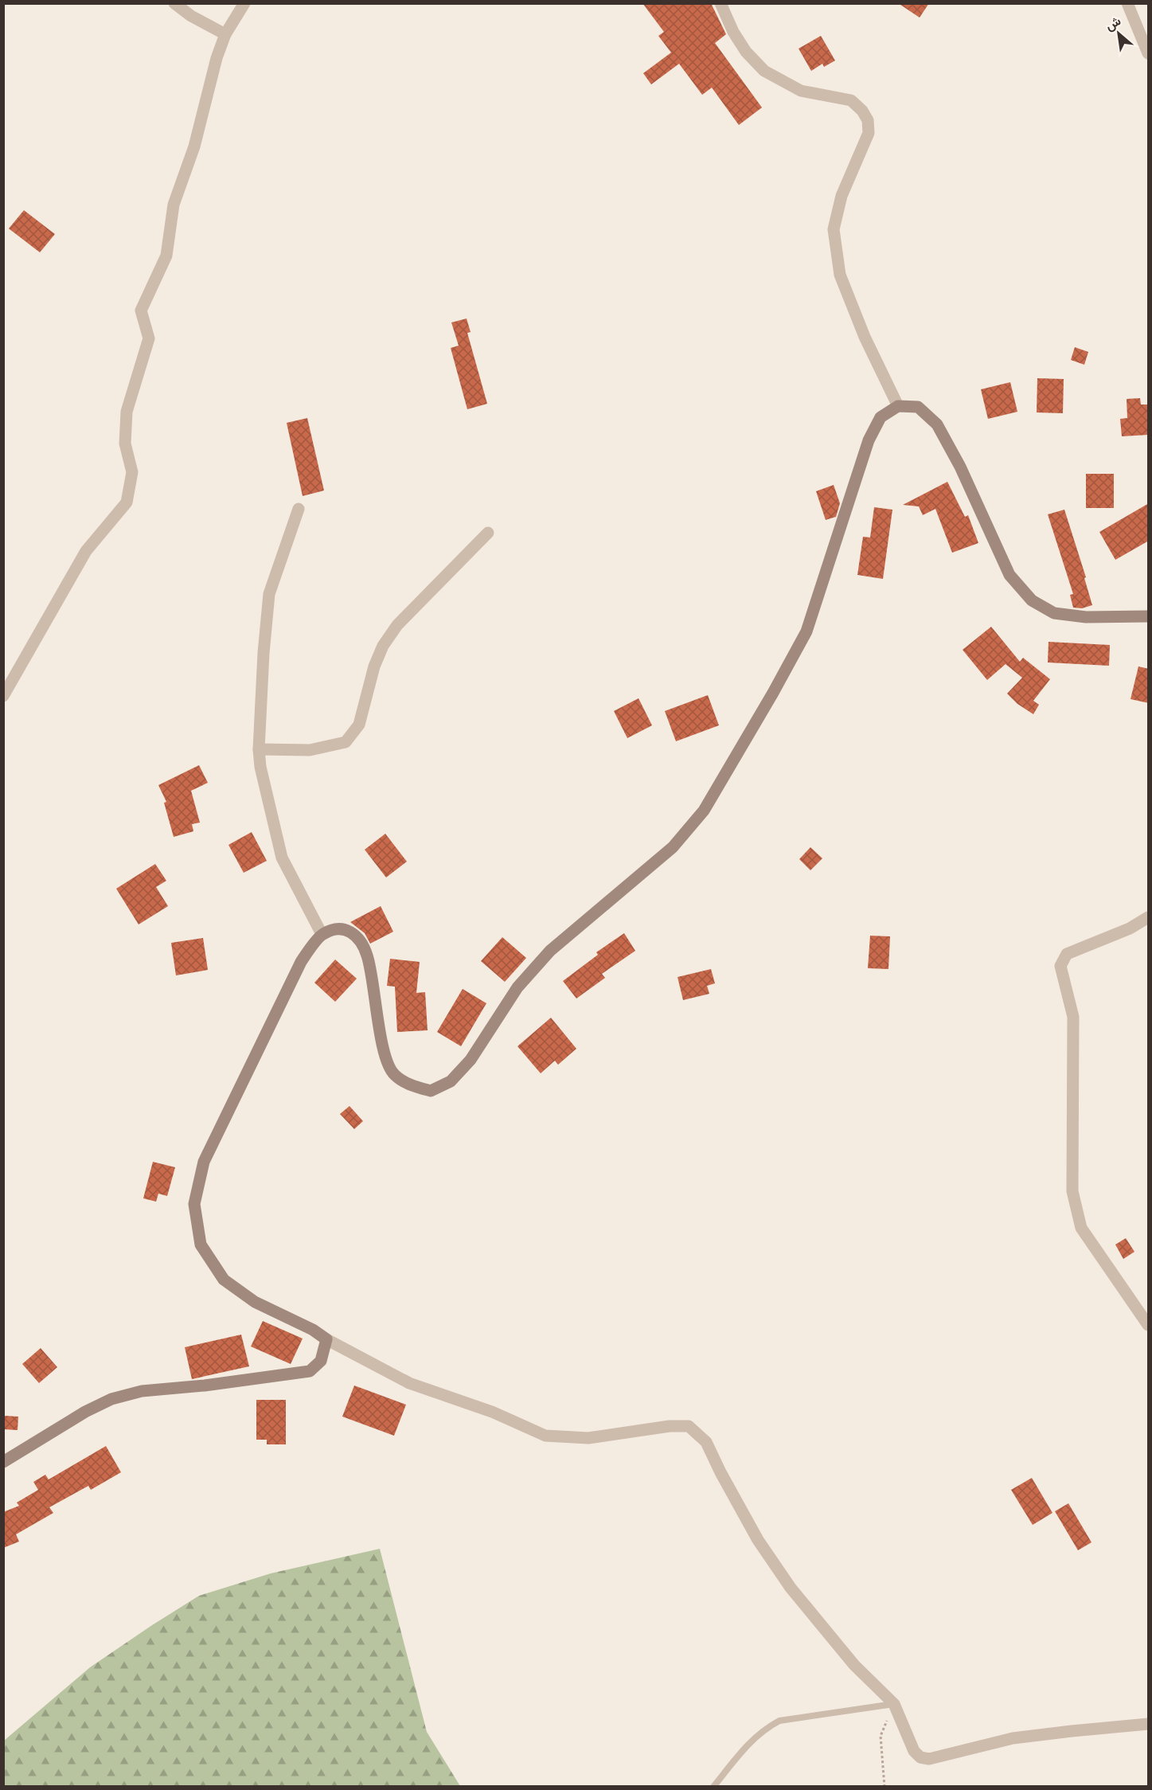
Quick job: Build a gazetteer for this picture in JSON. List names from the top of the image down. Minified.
{"north":"top left"}
